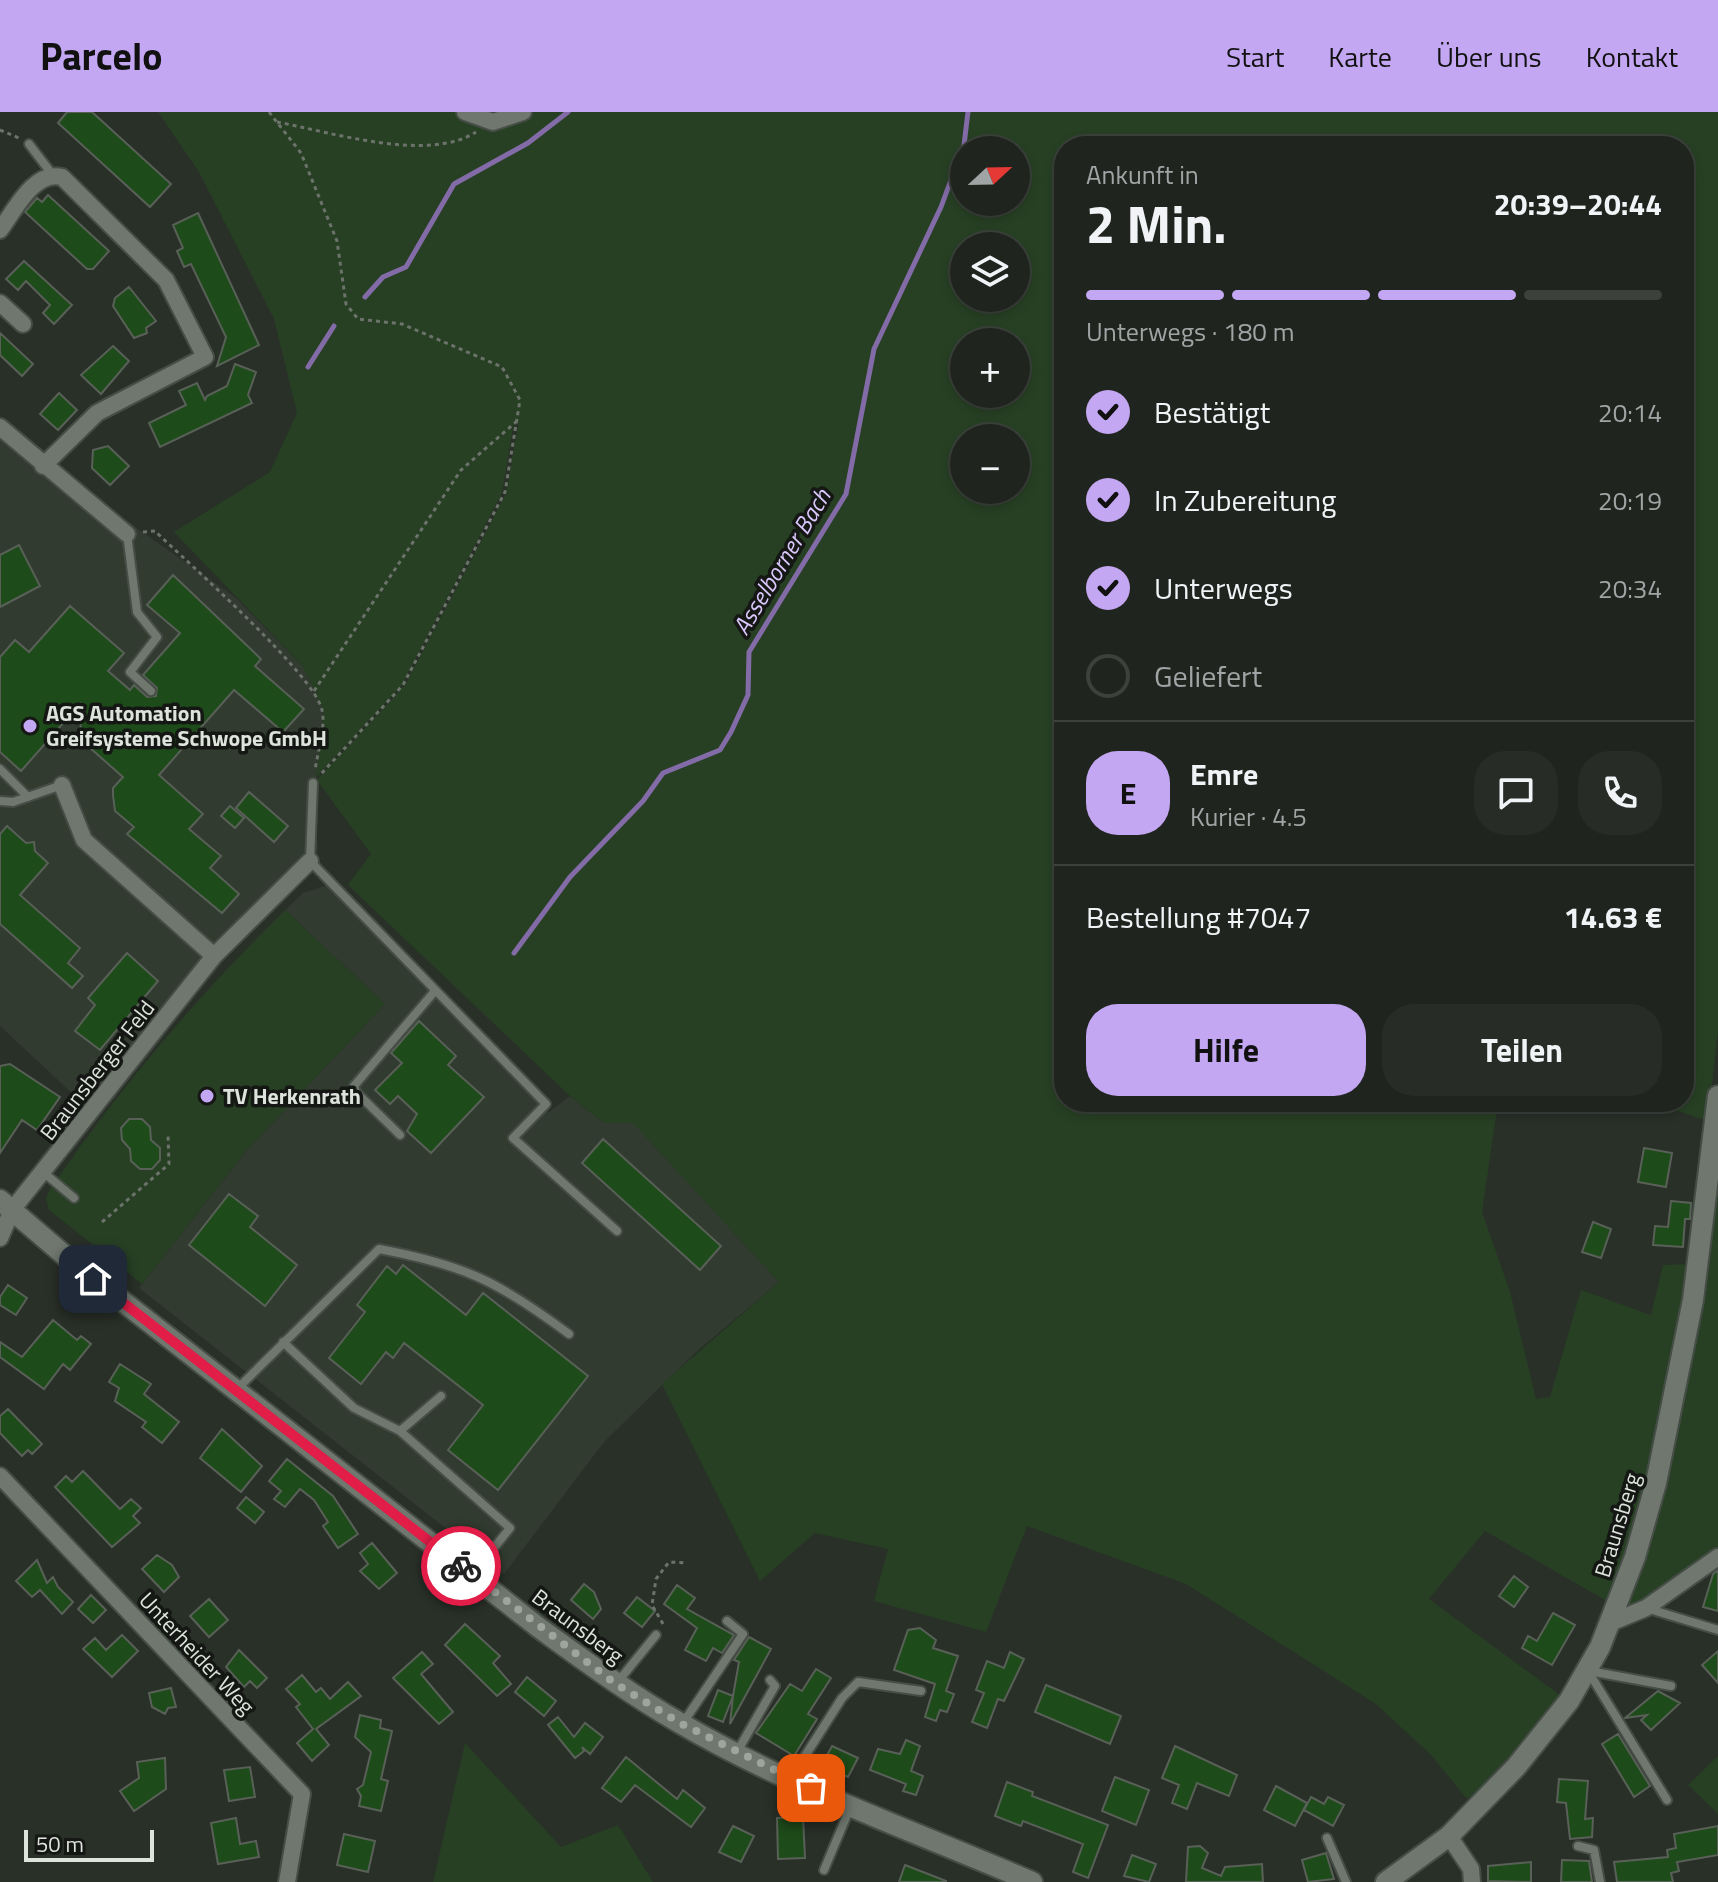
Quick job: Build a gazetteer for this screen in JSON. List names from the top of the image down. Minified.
{"streets":{"main road":["Braunsberg"],"street":["Braunsberger Feld","Unterheider Weg"]},"crossings":[["Braunsberger Feld","Braunsberg"]],"water":["Asselborner Bach"],"places":["AGS Automation Greifsysteme Schwope GmbH","TV Herkenrath"],"scale_bar":"50 m","north":"right","page":{"header":"Parcelo","nav":["Start","Karte","Über uns","Kontakt"],"map_buttons":["+","−"],"heading":["2 Min.","Ankunft in","20:39–20:44"],"panel":["Emre","Kurier · 4.5","Bestellung #7047","14.63 €"],"bar":"Unterwegs · 180 m","list":[["Bestätigt","20:14"],["In Zubereitung","20:19"],["Unterwegs","20:34"],"Geliefert"],"round":"E","buttons":["Hilfe","Teilen"],"scale":"50 m"}}
